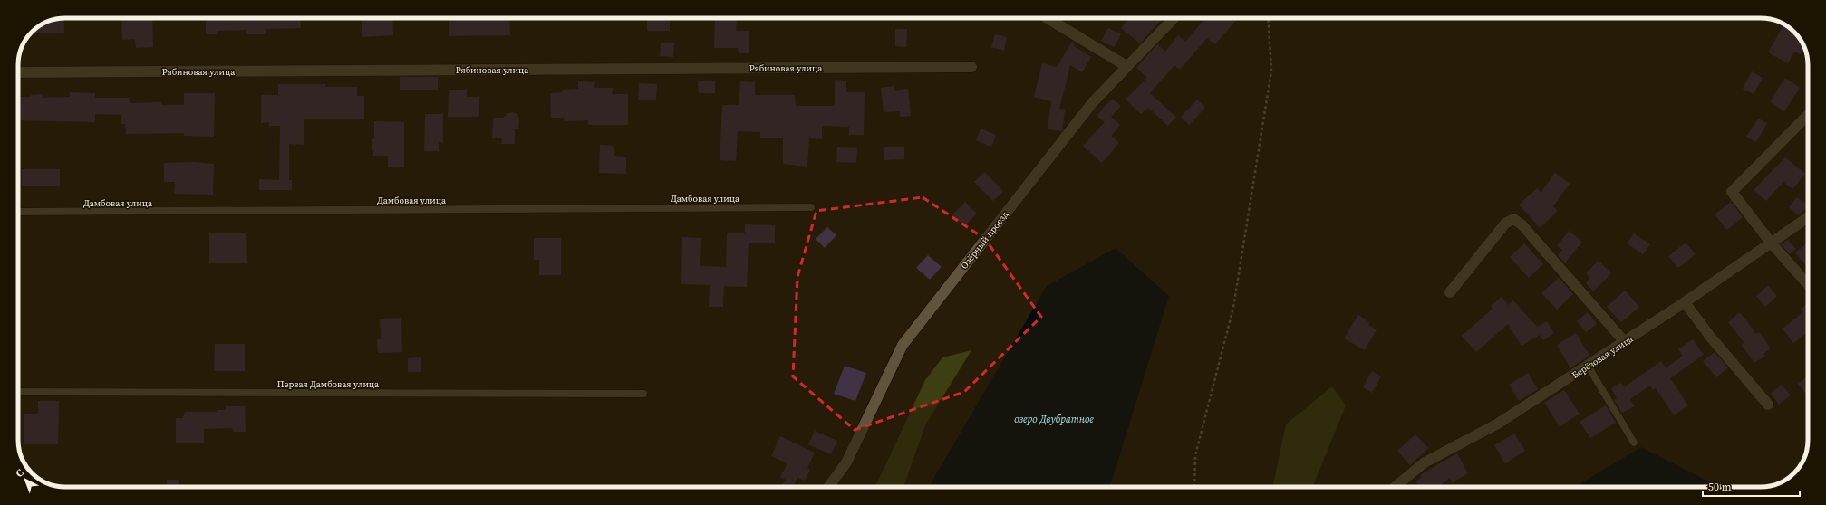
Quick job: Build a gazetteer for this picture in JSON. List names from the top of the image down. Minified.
{"streets":{"street":["Рябиновая улица","Озёрный проезд","Берёзовая улица"],"lane":["Дамбовая улица","Первая Дамбовая улица"]},"water":["озеро Двубратное"],"scale_bar":"50 m","north":"top left"}
